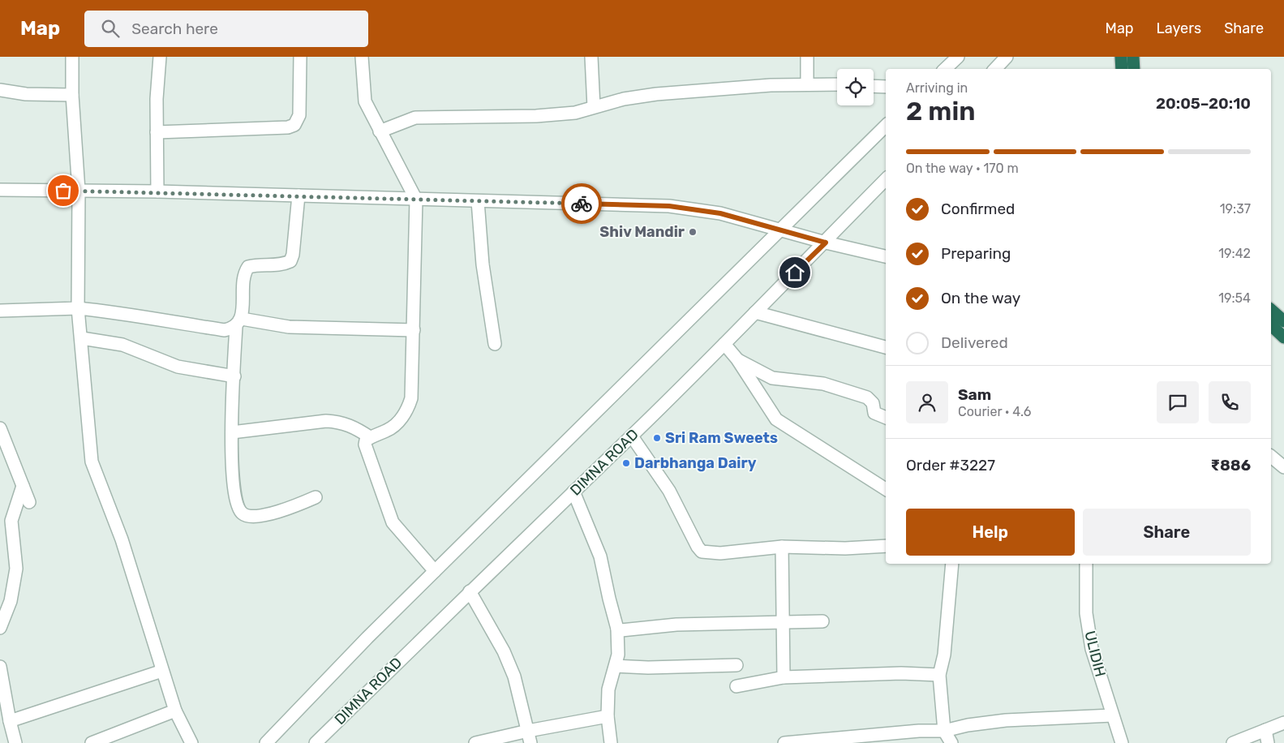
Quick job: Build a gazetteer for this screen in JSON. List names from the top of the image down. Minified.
{"streets":{"street":["DIMNA ROAD","ULIDIH"]},"places":["Shiv Mandir","Sri Ram Sweets","Darbhanga Dairy"],"page":{"header":"Map","search":"Search here","nav":["Map","Layers","Share"],"heading":["2 min","Arriving in","20:05–20:10"],"panel":["Sam","Courier · 4.6","Order #3227","₹886"],"bar":"On the way · 170 m","list":[["Confirmed","19:37"],["Preparing","19:42"],["On the way","19:54"],"Delivered"],"buttons":["Help","Share"]}}
